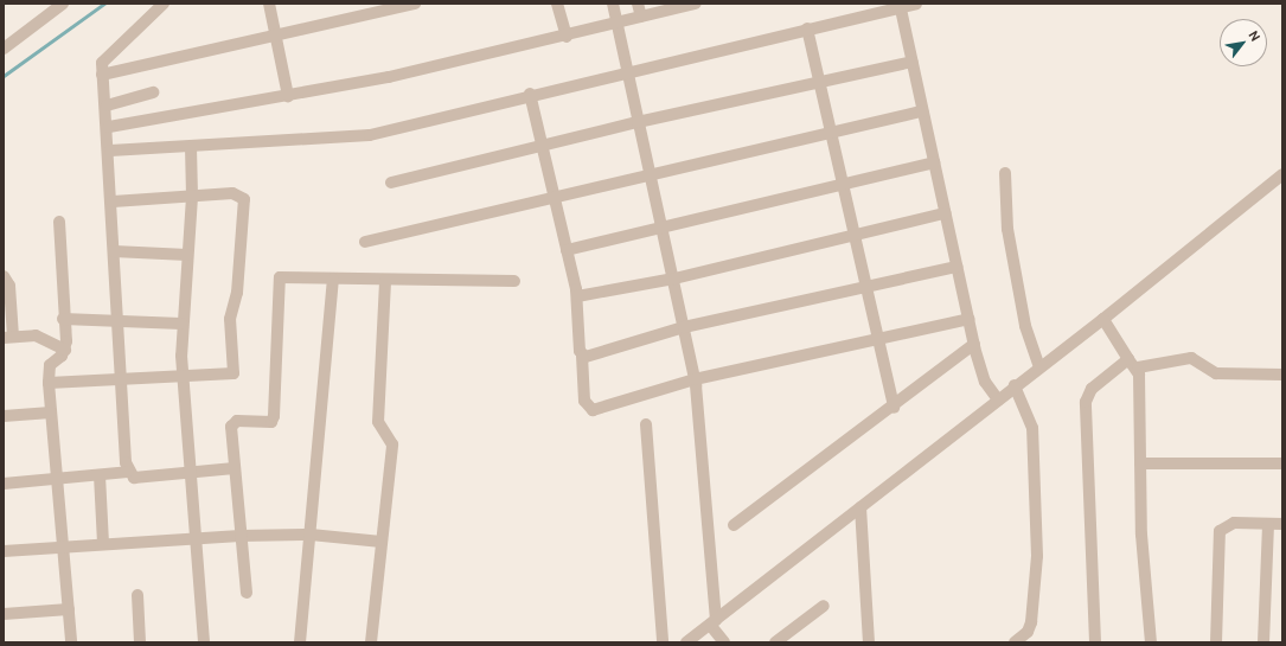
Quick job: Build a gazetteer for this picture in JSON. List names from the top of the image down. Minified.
{"north":"top right"}
